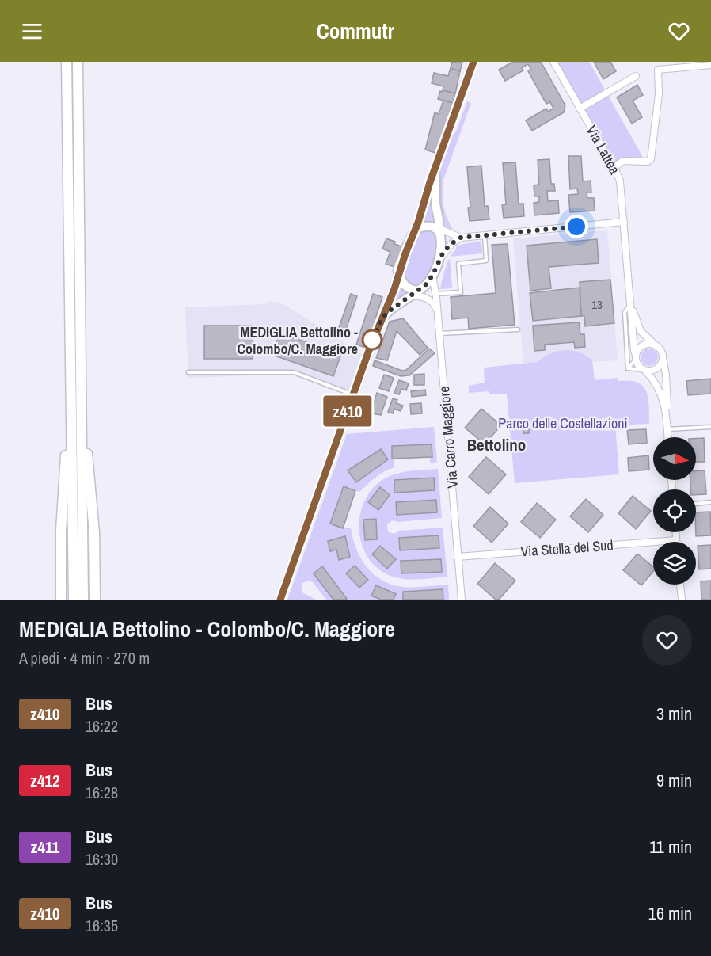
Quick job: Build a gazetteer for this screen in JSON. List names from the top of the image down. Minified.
{"streets":{"street":["Via Lattea","Via Carro Maggiore","Via Stella del Sud"]},"crossings":[["Via Carro Maggiore","Via Stella del Sud"]],"districts":["Bettolino"],"parks":["Parco delle Costellazioni"],"places":["MEDIGLIA Bettolino - Colombo/C. Maggiore"],"lines":["bus line z410"],"house_numbers":["13"],"north":"right","page":{"header":"Commutr","on_map":"z410","heading":["MEDIGLIA Bettolino - Colombo/C. Maggiore","A piedi · 4 min · 270 m"],"list":[{"mark":"z410","name":"Bus","note":"16:22","value":"3 min"},{"mark":"z412","name":"Bus","note":"16:28","value":"9 min"},{"mark":"z411","name":"Bus","note":"16:30","value":"11 min"},{"mark":"z410","name":"Bus","note":"16:35","value":"16 min"}]}}
